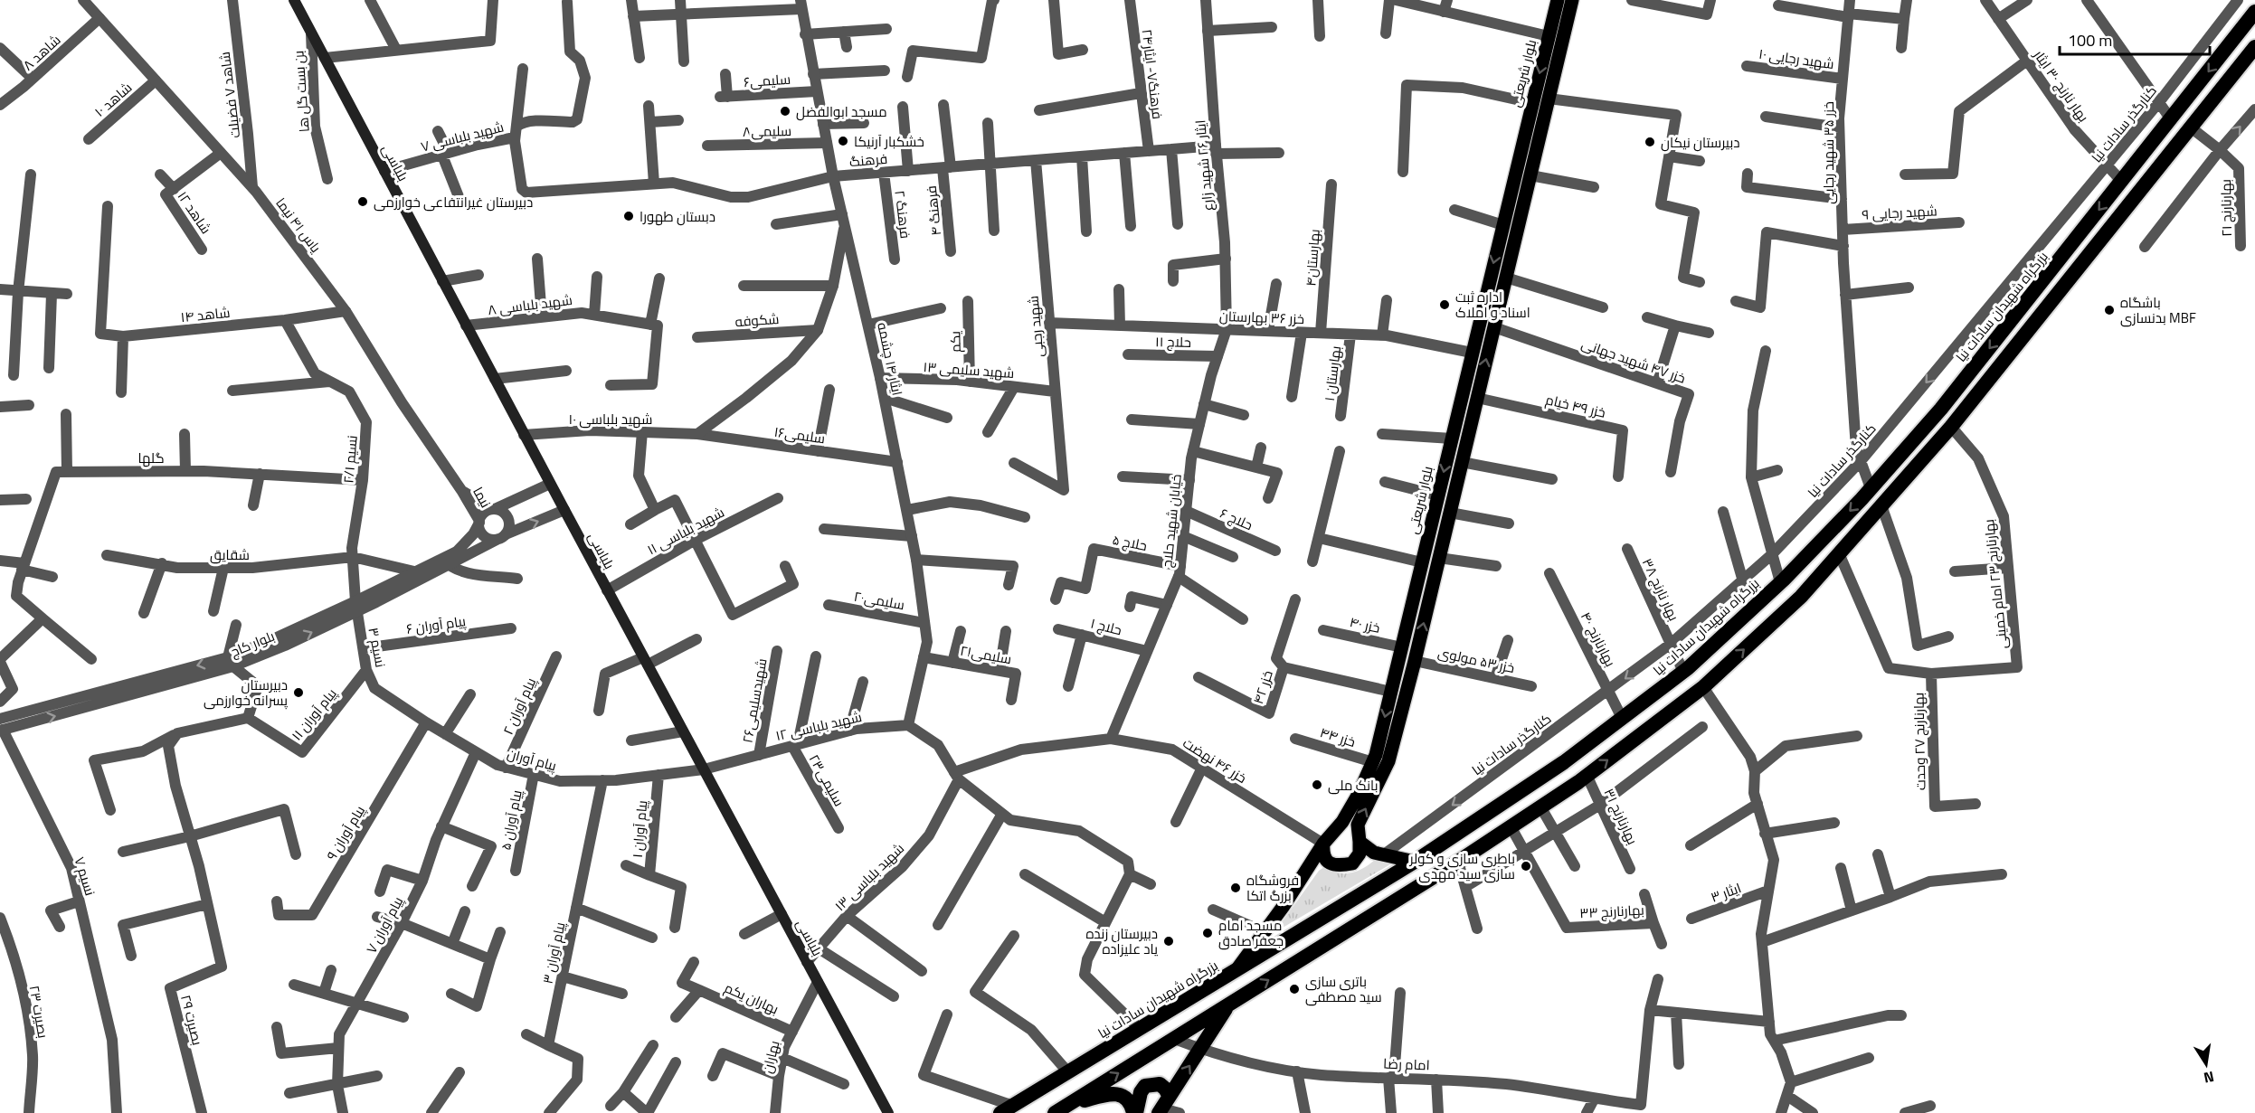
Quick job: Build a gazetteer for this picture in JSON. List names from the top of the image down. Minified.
{"streets":{"highway":["بزرگراه شهیدان سادات نیا"],"main road":["بلوار شریعتی","بلباسی"],"street":["شاهد ۸","شهید رجایی ۱۰","فرهنگ۷- ایثار۲۴","سلیمی۶","بهار نارنج ۳۰ ایثار","بن بست گل ها","شاهد ۷ فضیلت","شاهد ۱۰","کنارگذر سادات نیا","سلیمی۸","شهید بلباسی ۷","خزر ۳۵ شهید رجایی","فرهنگ","ایثار ۲۶ شهید زارع","بهارنارنج ۲۱","فرهنگ ۴","شاهد ۱۲","شهید رجایی ۹","فرهنگ ۲","یاس ۴۱ نیما","بهارستان۴","شهید بلباسی ۸","شاهد ۱۴","خزر ۳۶ بهارستان","شکوفه","شهید رجبی","یکم","حلاج ۱۱","ایثار ۱۴ چشمه","خزر ۴۷ شهید جهانی","شهید سلیمی ۱۳","بهارستان ۱","خزر ۴۹ خیام","شهید بلباسی ١٠","سلیمی۱۶","گلها","نسیم ۲/۱","نیما","حلاج ۶","خیابان شهید حلاج","شهید بلباسی ١١","حلاج ۵","شقایق","بهارنارنج ۲۳ امام خمینی","بهار نارنج ۳۸","سلیمی۲۰","پیام آوران ۶","خزر ۴۰","حلاج ۱","بهارنارنج ۴۰","بلوار کاج","نسیم ۳","سلیمی۲۱","خزر ۵۳ مولوی","خزر ۴۲","شهیدسلیمی۲۶","پیام آوران ۲","پیام آوران ۱۱","شهید بلباسی ١٢","خزر ۴۴","بهارنارنج ۲۷ وحدت","پیام آوران","خزر ۴۶ نهضت","سلیمی۲۳","بهارنارنج ۳۱","پیام آوران ۵","پیام آوران ۱","پیام آوران ۹","نسیم ۷","شهید بلباسی ١٣","ایثار ۳","بهارنارنج ۳۳","پیام آوران ۷","پیام آوران ۳","بهاران یکم","بصیرت ۲۳","بصیرت ۲۹","بهاران","امام رضا"]},"crossings":[["شاهد ۸","یاس ۴۱ نیما"],["شهید رجایی ۱۰","خزر ۳۵ شهید رجایی"],["بلوار شریعتی","بزرگراه شهیدان سادات نیا"],["بلوار شریعتی","خزر ۳۶ بهارستان"],["بلوار شریعتی","خزر ۴۰"],["بلوار شریعتی","خزر ۴۲"],["بلوار شریعتی","خزر ۴۴"],["بلوار شریعتی","خزر ۴۶ نهضت"],["فرهنگ۷- ایثار۲۴","فرهنگ"],["سلیمی۶","ایثار ۱۴ چشمه"],["بهار نارنج ۳۰ ایثار","کنارگذر سادات نیا"],["بهار نارنج ۳۰ ایثار","بزرگراه شهیدان سادات نیا"],["بن بست گل ها","بلباسی"],["شاهد ۷ فضیلت","یاس ۴۱ نیما"],["شاهد ۱۰","یاس ۴۱ نیما"],["کنارگذر سادات نیا","خزر ۳۵ شهید رجایی"],["کنارگذر سادات نیا","بهار نارنج ۳۸"],["کنارگذر سادات نیا","بهارنارنج ۴۰"],["سلیمی۸","ایثار ۱۴ چشمه"],["شهید بلباسی ۷","فرهنگ"],["شهید بلباسی ۷","بلباسی"],["خزر ۳۵ شهید رجایی","شهید رجایی ۹"],["خزر ۳۵ شهید رجایی","بزرگراه شهیدان سادات نیا"],["فرهنگ","ایثار ۲۶ شهید زارع"],["فرهنگ","فرهنگ ۴"],["فرهنگ","فرهنگ ۲"],["فرهنگ","شهید رجبی"],["فرهنگ","ایثار ۱۴ چشمه"],["بلباسی","شهید بلباسی ۸"],["بلباسی","شهید بلباسی ١٠"],["بلباسی","شهید بلباسی ١١"],["بلباسی","بلوار کاج"],["بلباسی","شهید بلباسی ١٢"],["بلباسی","پیام آوران"],["بلباسی","شهید بلباسی ١٣"],["بلباسی","بهاران"],["ایثار ۲۶ شهید زارع","خزر ۳۶ بهارستان"],["ایثار ۲۶ شهید زارع","خیابان شهید حلاج"],["شاهد ۱۲","یاس ۴۱ نیما"],["یاس ۴۱ نیما","شاهد ۱۴"],["یاس ۴۱ نیما","نیما"],["بهارستان۴","خزر ۳۶ بهارستان"],["بزرگراه شهیدان سادات نیا","بهار نارنج ۳۸"],["بزرگراه شهیدان سادات نیا","بهارنارنج ۴۰"],["شاهد ۱۴","نسیم ۲/۱"],["خزر ۳۶ بهارستان","شهید رجبی"],["خزر ۳۶ بهارستان","بهارستان ۱"],["خزر ۳۶ بهارستان","خیابان شهید حلاج"],["شهید رجبی","شهید سلیمی ۱۳"],["یکم","شهید سلیمی ۱۳"],["حلاج ۱۱","خیابان شهید حلاج"],["ایثار ۱۴ چشمه","شهید سلیمی ۱۳"],["ایثار ۱۴ چشمه","سلیمی۱۶"],["ایثار ۱۴ چشمه","سلیمی۲۰"],["ایثار ۱۴ چشمه","سلیمی۲۱"],["ایثار ۱۴ چشمه","شهید بلباسی ١٢"],["شهید بلباسی ١٠","سلیمی۱۶"],["گلها","نسیم ۲/۱"],["نسیم ۲/۱","شقایق"],["نسیم ۲/۱","بلوار کاج"],["نسیم ۲/۱","نسیم ۳"],["نیما","بلوار کاج"],["حلاج ۶","خیابان شهید حلاج"],["خیابان شهید حلاج","حلاج ۵"],["خیابان شهید حلاج","حلاج ۱"],["خیابان شهید حلاج","خزر ۴۶ نهضت"],["شقایق","بلوار کاج"],["بهارنارنج ۲۳ امام خمینی","بهارنارنج ۲۷ وحدت"],["پیام آوران ۶","نسیم ۳"],["بلوار کاج","نسیم ۳"],["بلوار کاج","نسیم ۷"],["نسیم ۳","پیام آوران ۱۱"],["نسیم ۳","پیام آوران"],["شهیدسلیمی۲۶","شهید بلباسی ١٢"],["پیام آوران ۲","پیام آوران"],["شهید بلباسی ١٢","پیام آوران"],["شهید بلباسی ١٢","سلیمی۲۳"],["پیام آوران","پیام آوران ۵"],["پیام آوران","پیام آوران ۱"],["پیام آوران","پیام آوران ۹"],["پیام آوران","پیام آوران ۷"],["پیام آوران","پیام آوران ۳"],["خزر ۴۶ نهضت","شهید بلباسی ١٣"],["بهاران یکم","بهاران"]],"places":["مسجد ابوالفضل","خشکبار آرنیکا","دبیرستان نیکان","دبیرستان غیرانتفاعی خوارزمی","دبستان طهورا","اداره ثبت اسناد و املاک","باشگاه بدنسازی MBF","دبیرستان پسرانه خوارزمی","بانک ملی","باطری سازی و کولر سازی سید مهدی","فروشگاه بزرگ اتکا","مسجد امام جعفر صادق","دبیرستان زنده یاد علیزاده","باتری سازی سید مصطفی"],"scale_bar":"100 m","north":"bottom"}
